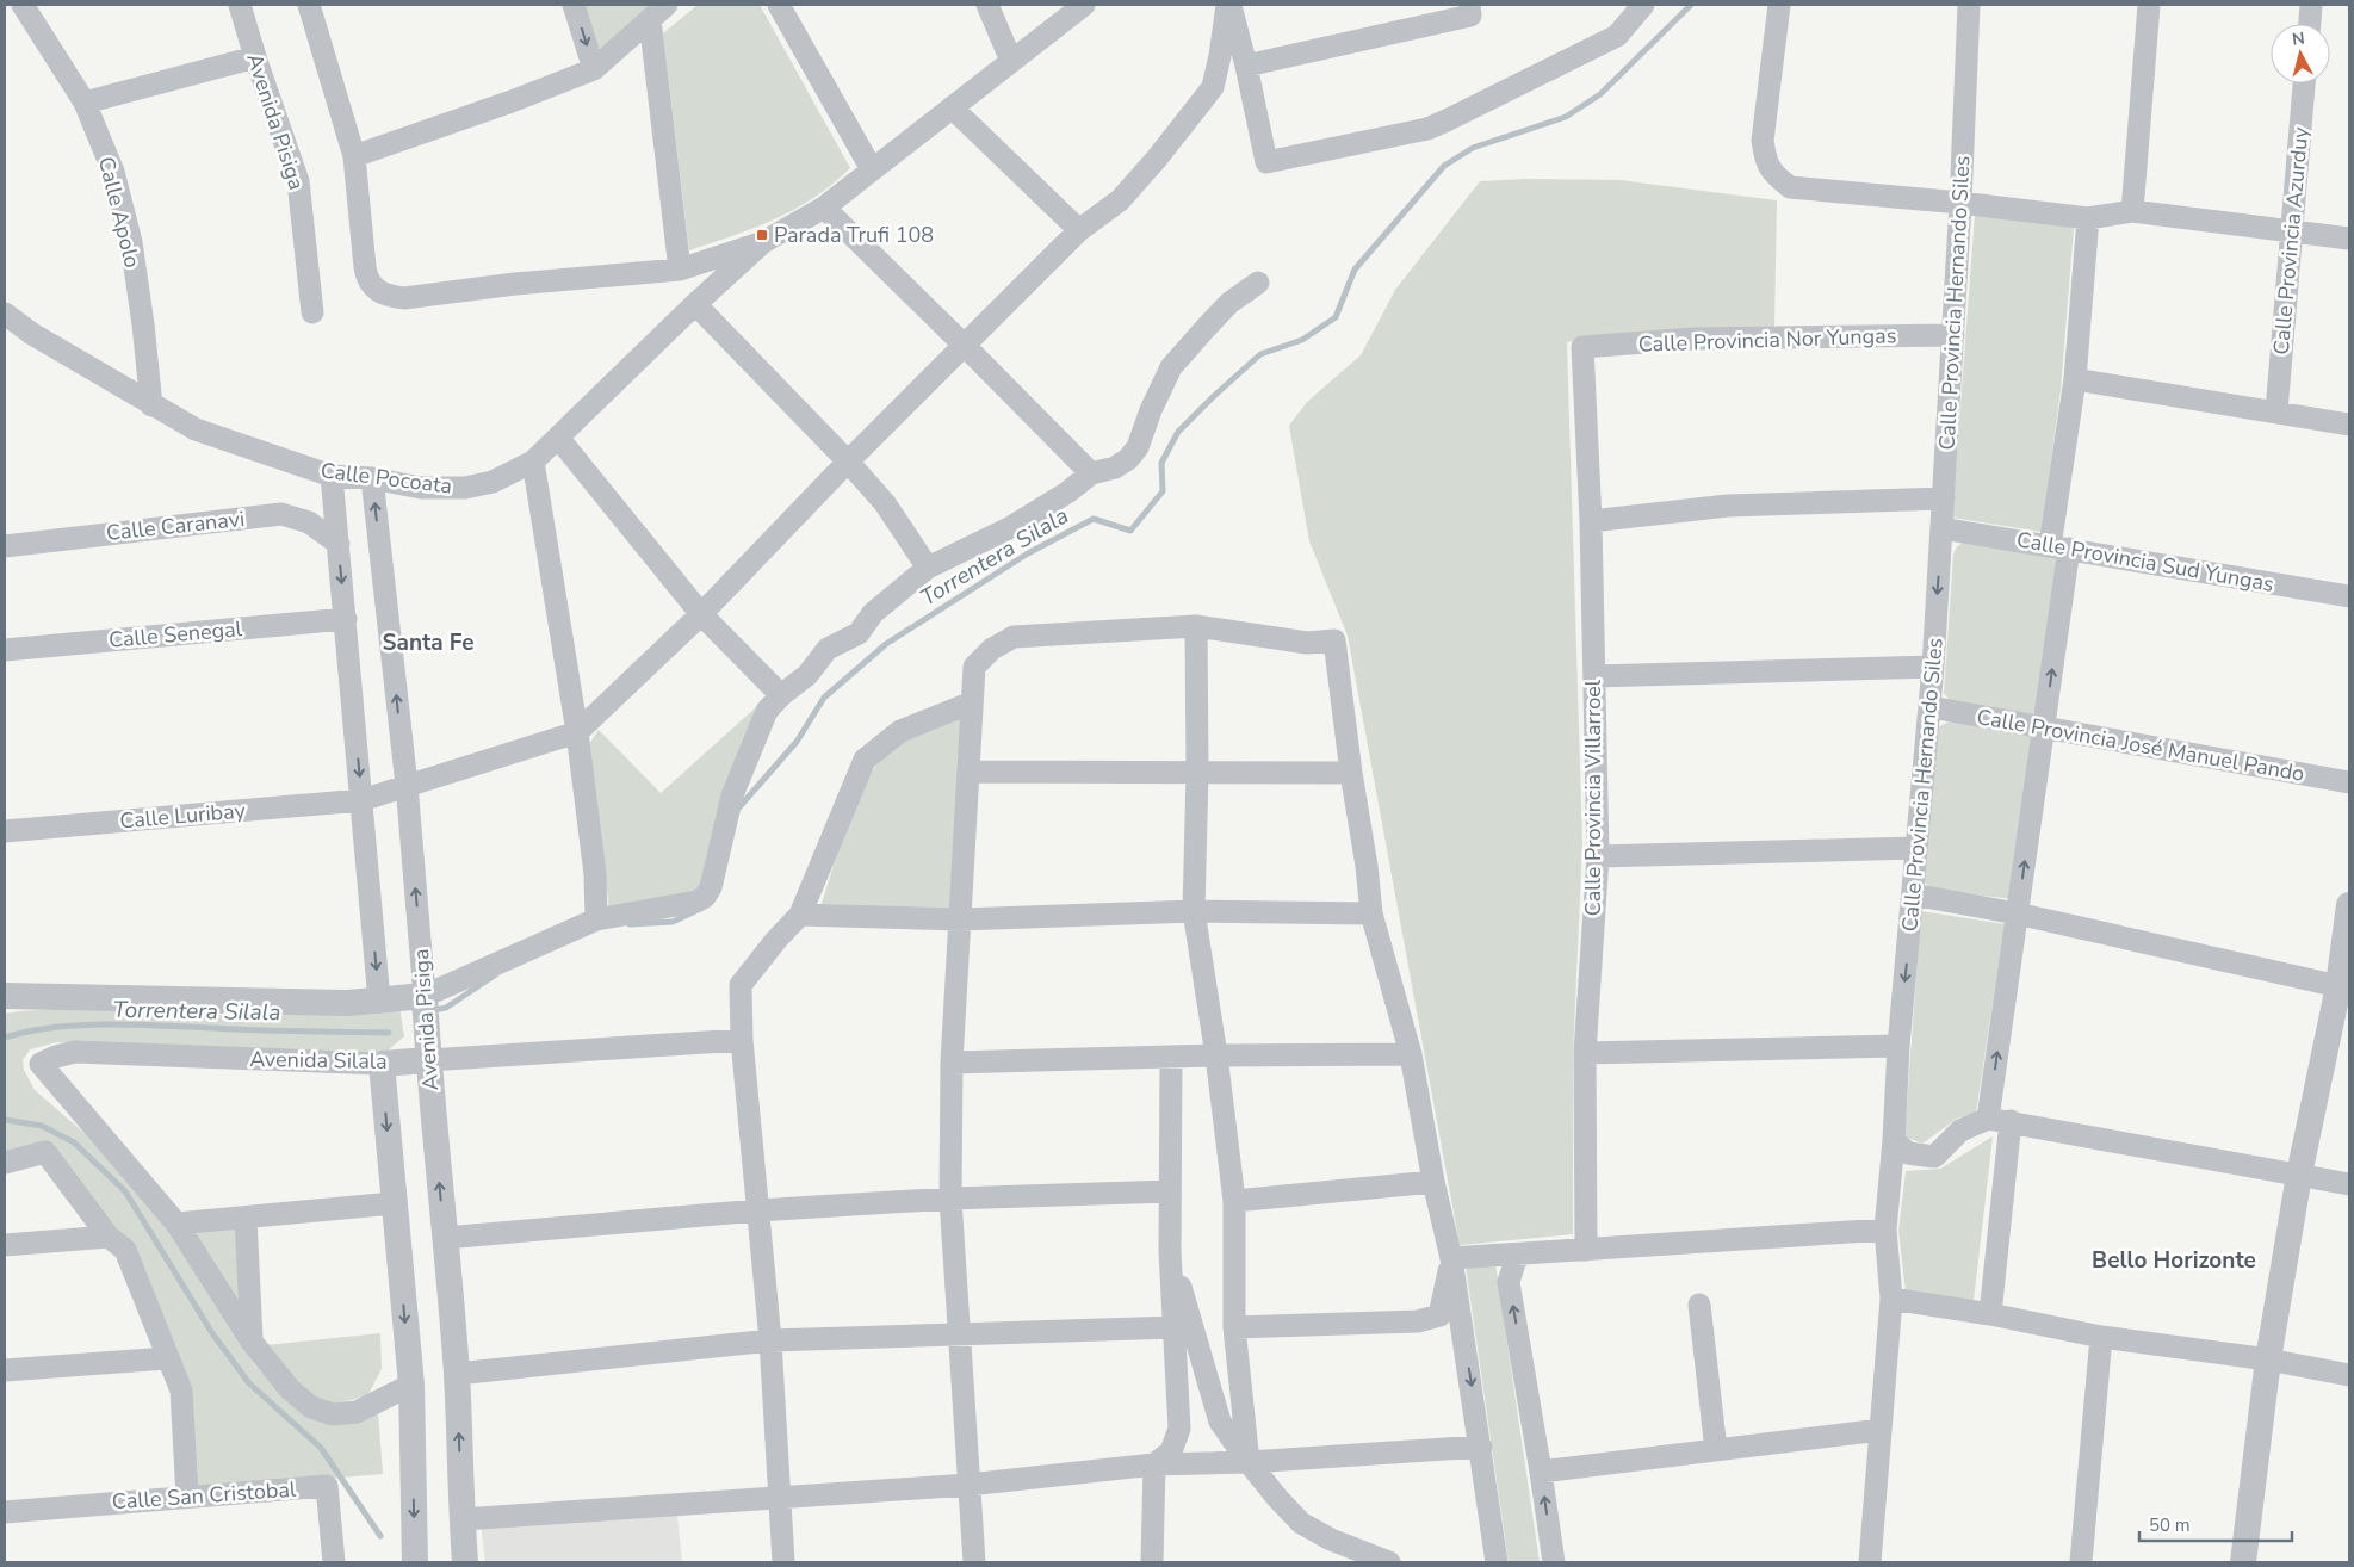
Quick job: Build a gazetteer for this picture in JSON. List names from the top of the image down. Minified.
{"streets":{"street":["Avenida Pisiga","Calle Apolo","Calle Provincia Azurduy","Calle Provincia Hernando Siles","Calle Provincia Nor Yungas","Calle Pocoata","Calle Caranavi","Calle Provincia Sud Yungas","Calle Senegal","Calle Provincia José Manuel Pando","Calle Provincia Villarroel","Calle Luribay","Avenida Silala","Calle San Cristobal"]},"crossings":[["Avenida Pisiga","Calle Pocoata"],["Avenida Pisiga","Calle Luribay"],["Avenida Pisiga","Avenida Silala"],["Calle Apolo","Calle Pocoata"],["Calle Provincia Hernando Siles","Calle Provincia Nor Yungas"],["Calle Provincia Hernando Siles","Calle Provincia Sud Yungas"],["Calle Provincia Hernando Siles","Calle Provincia José Manuel Pando"],["Calle Provincia Nor Yungas","Calle Provincia Villarroel"]],"districts":["Santa Fe","Bello Horizonte"],"water":["Torrentera Silala"],"places":{"transit":["Parada Trufi 108"]},"scale_bar":"50 m","north":"top"}
